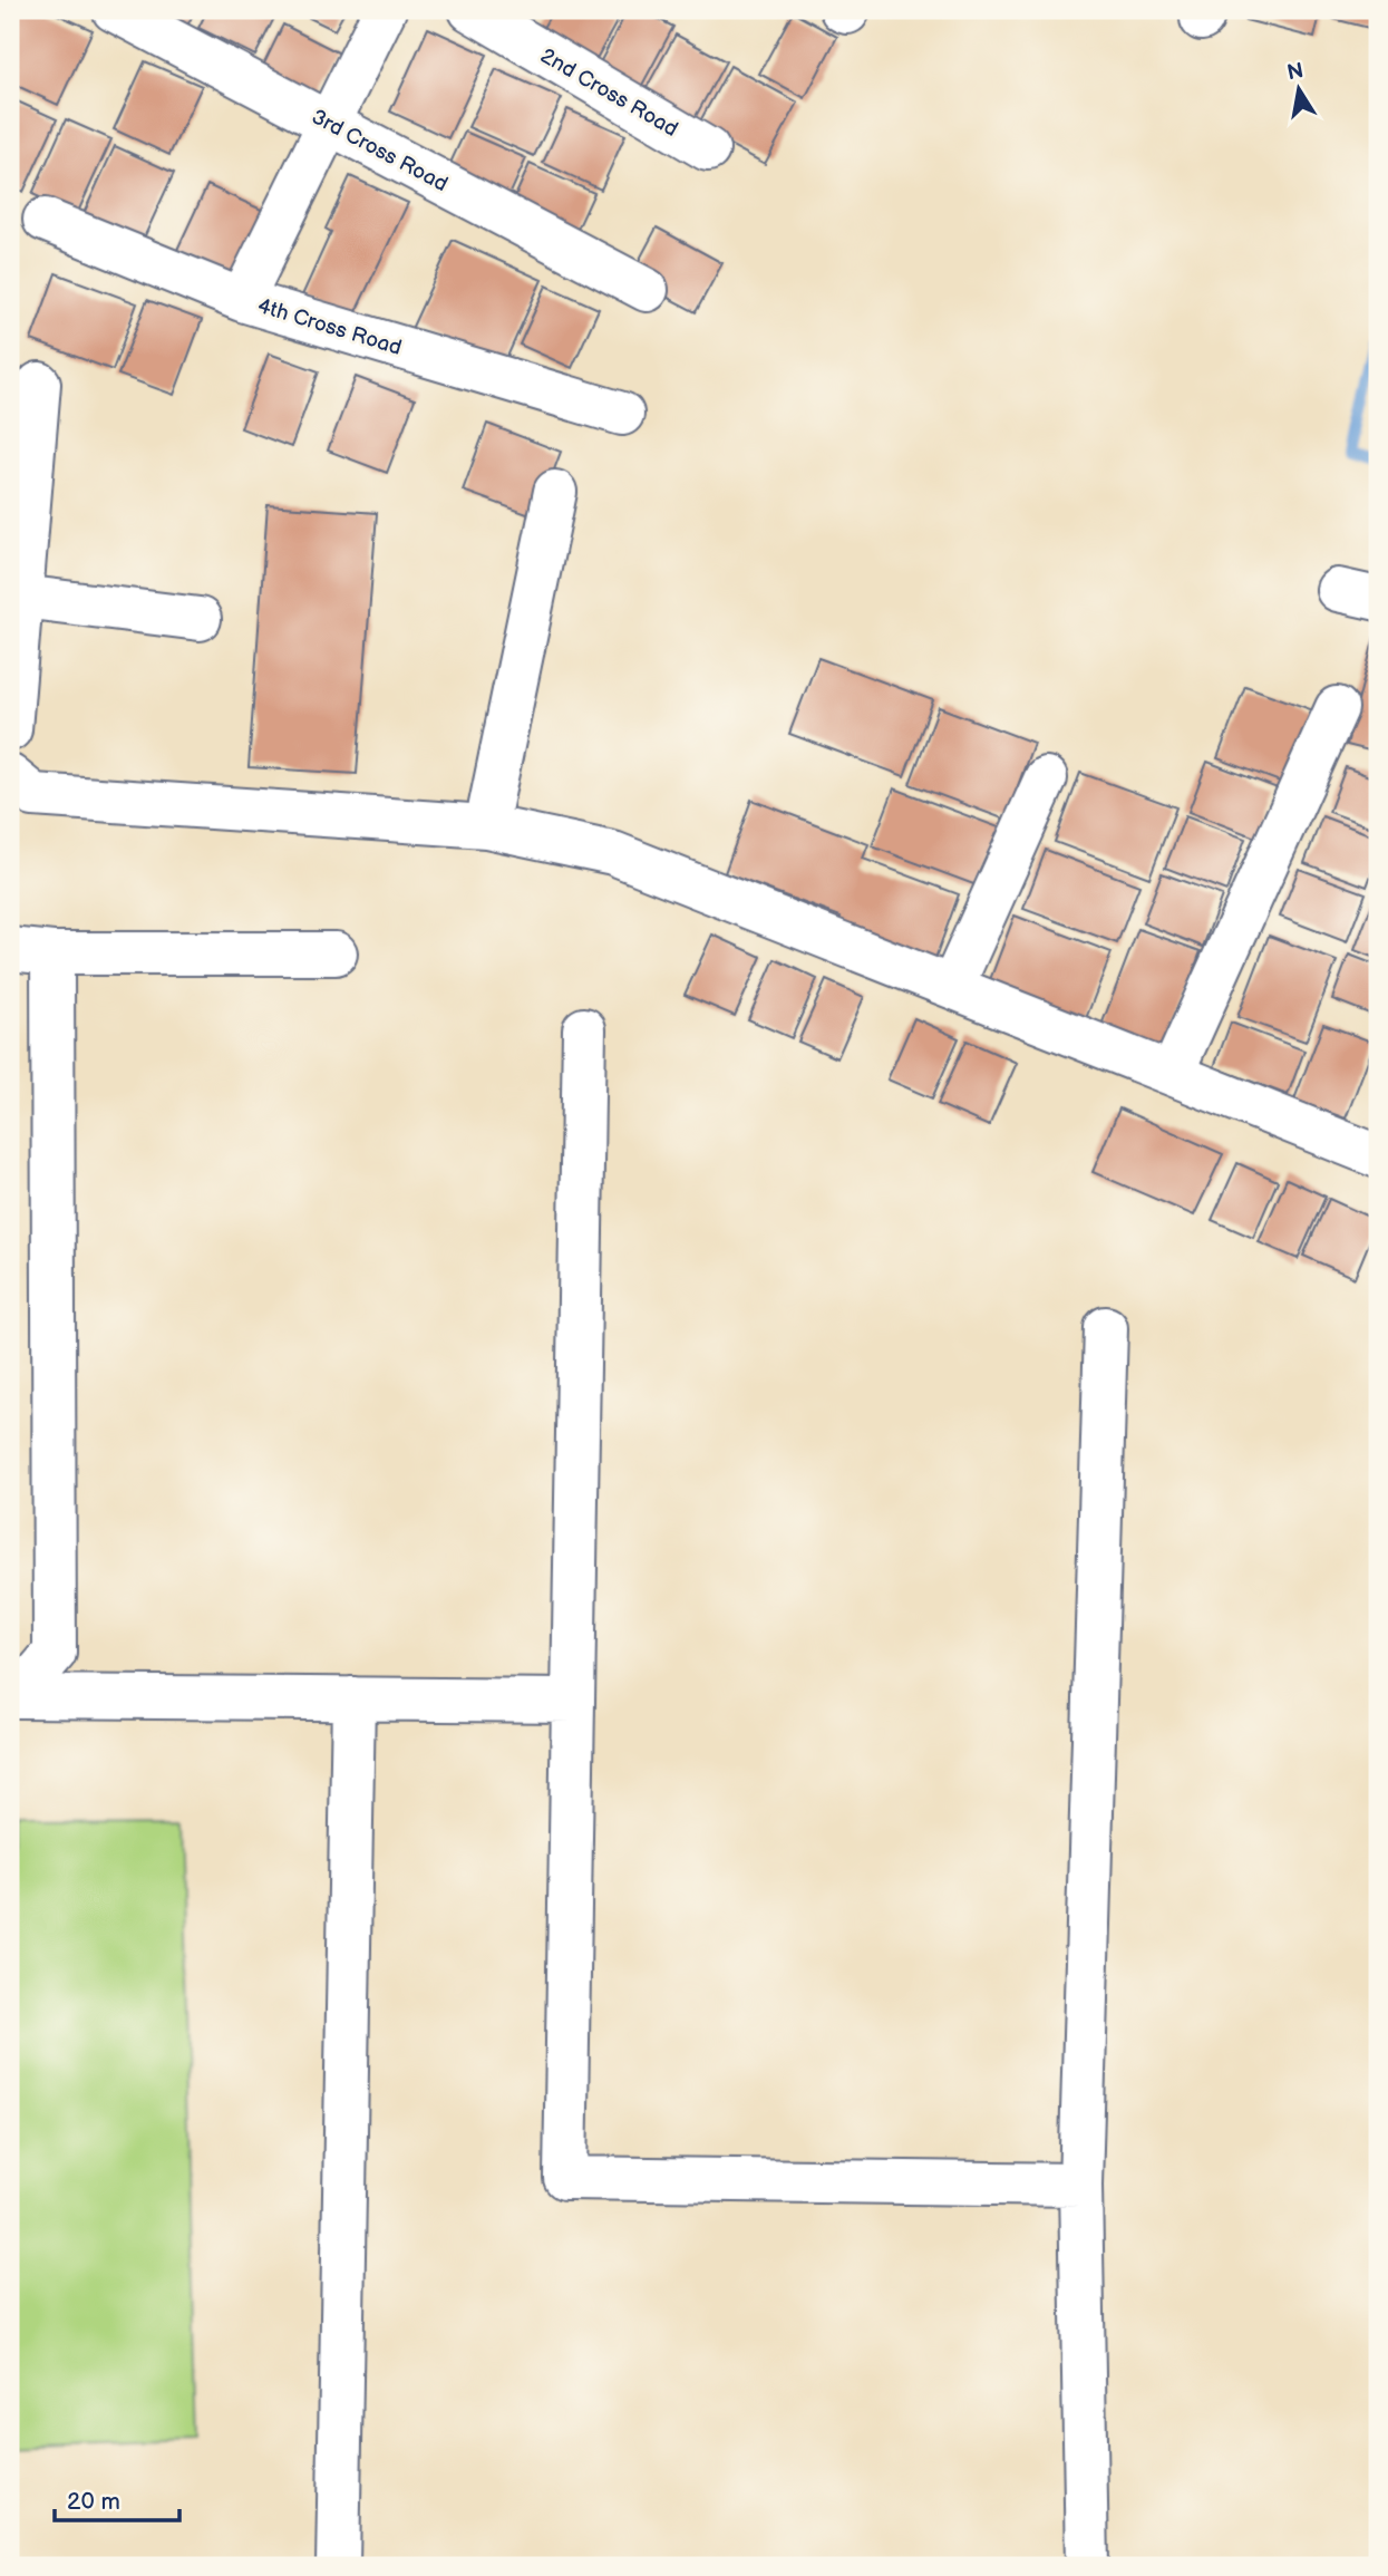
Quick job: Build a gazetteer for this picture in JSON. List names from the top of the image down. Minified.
{"streets":{"street":["2nd Cross Road","3rd Cross Road","4th Cross Road"]},"scale_bar":"20 m","north":"top"}
